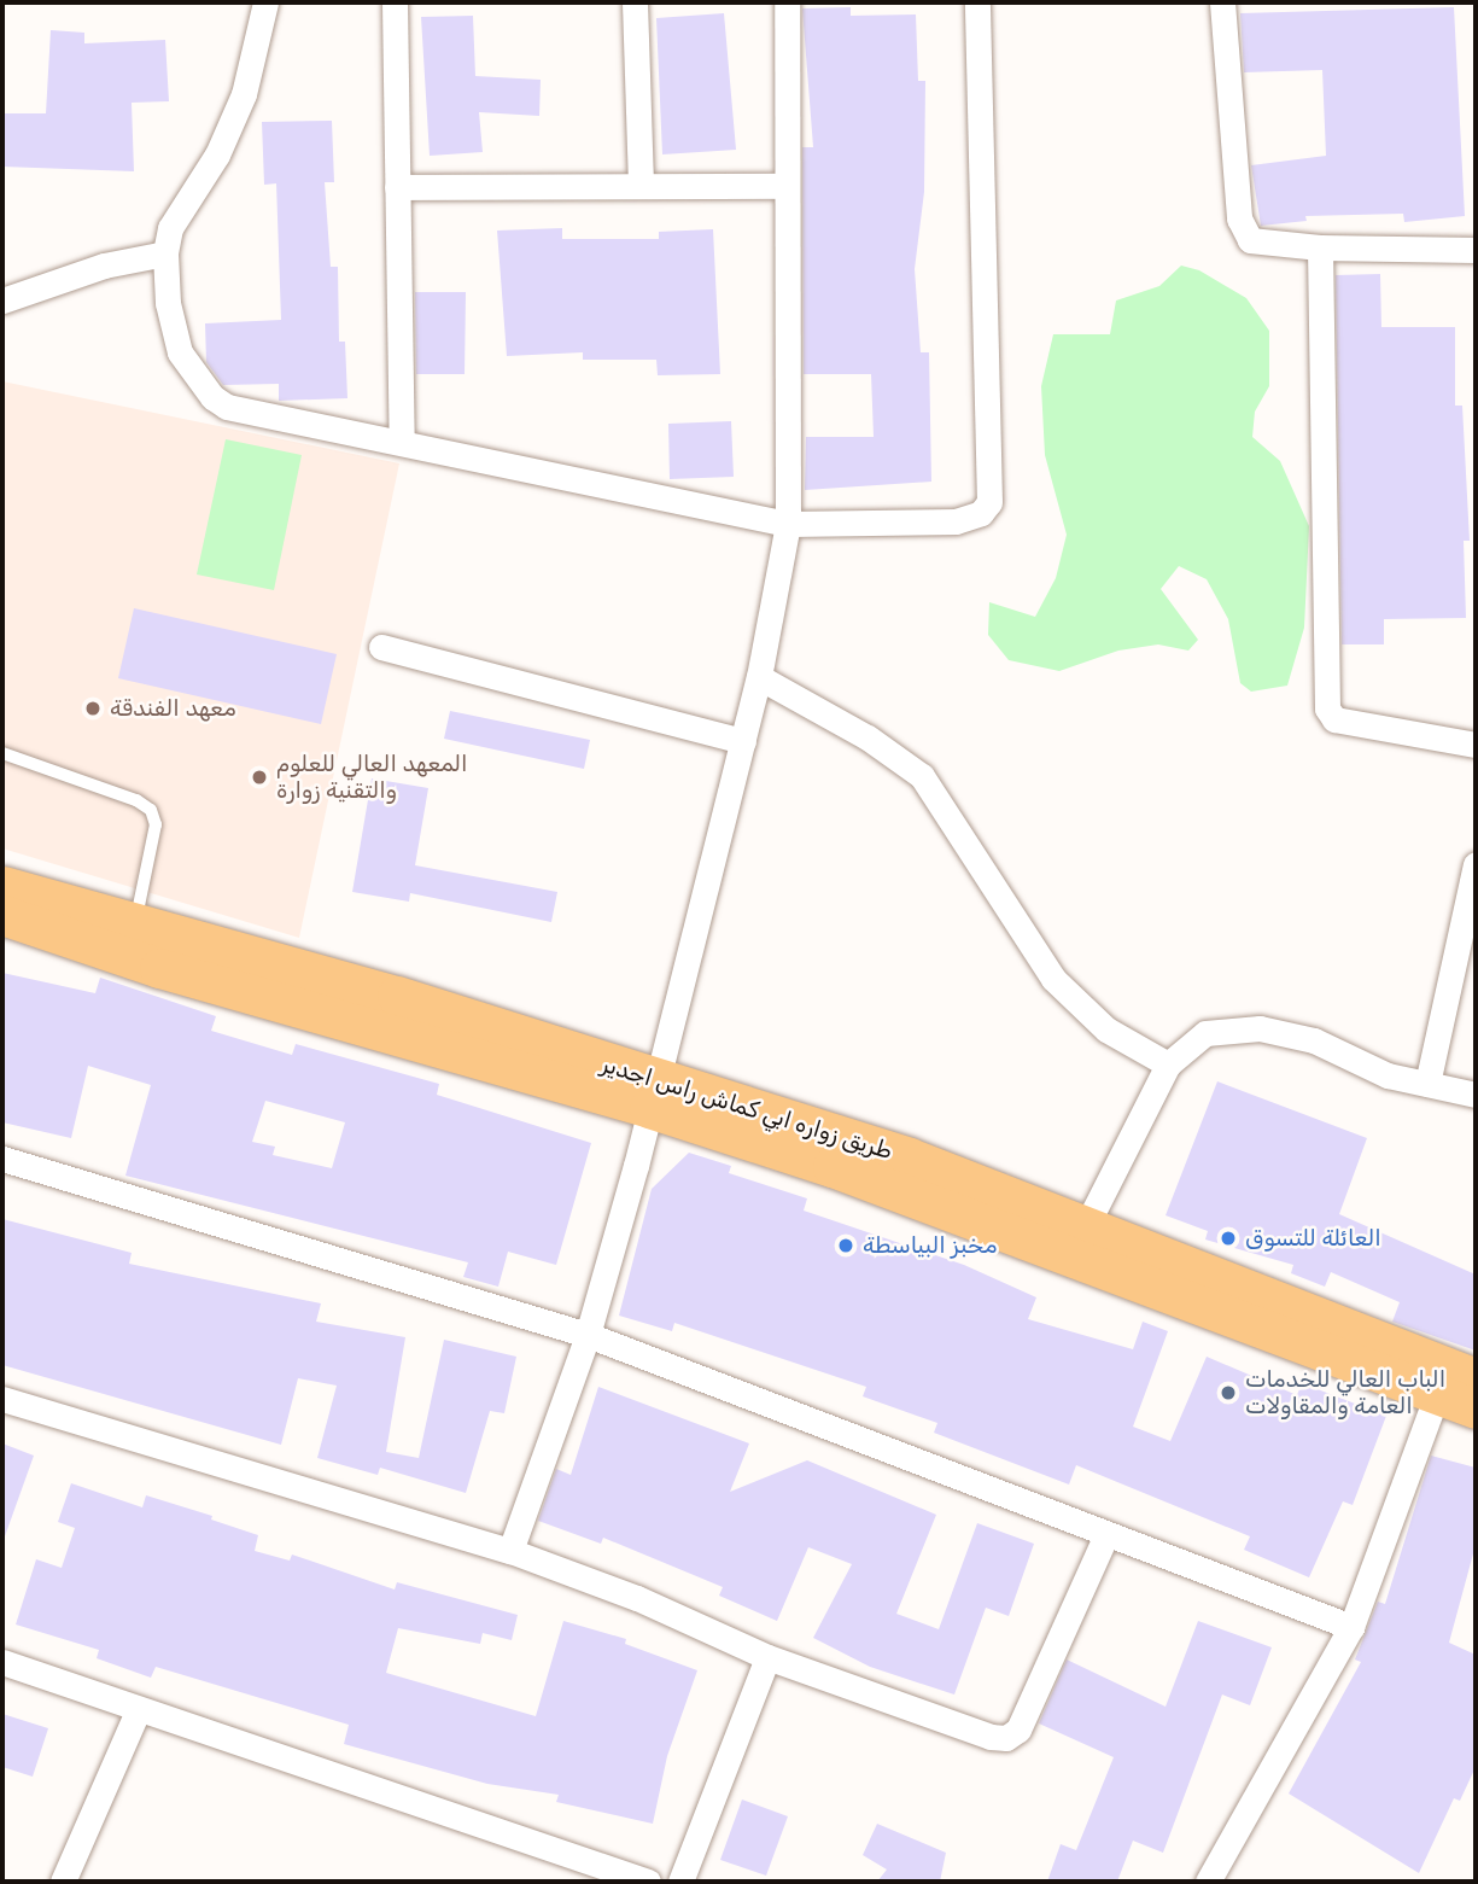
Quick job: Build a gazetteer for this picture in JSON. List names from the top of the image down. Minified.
{"streets":{"main road":["طريق زواره ابي كماش راس اجدير"]},"places":["معهد الفندقة","المعهد العالي للعلوم والتقنية زوارة","العائلة للتسوق","مخبز البياسطة","الباب العالي للخدمات العامة والمقاولات"]}
